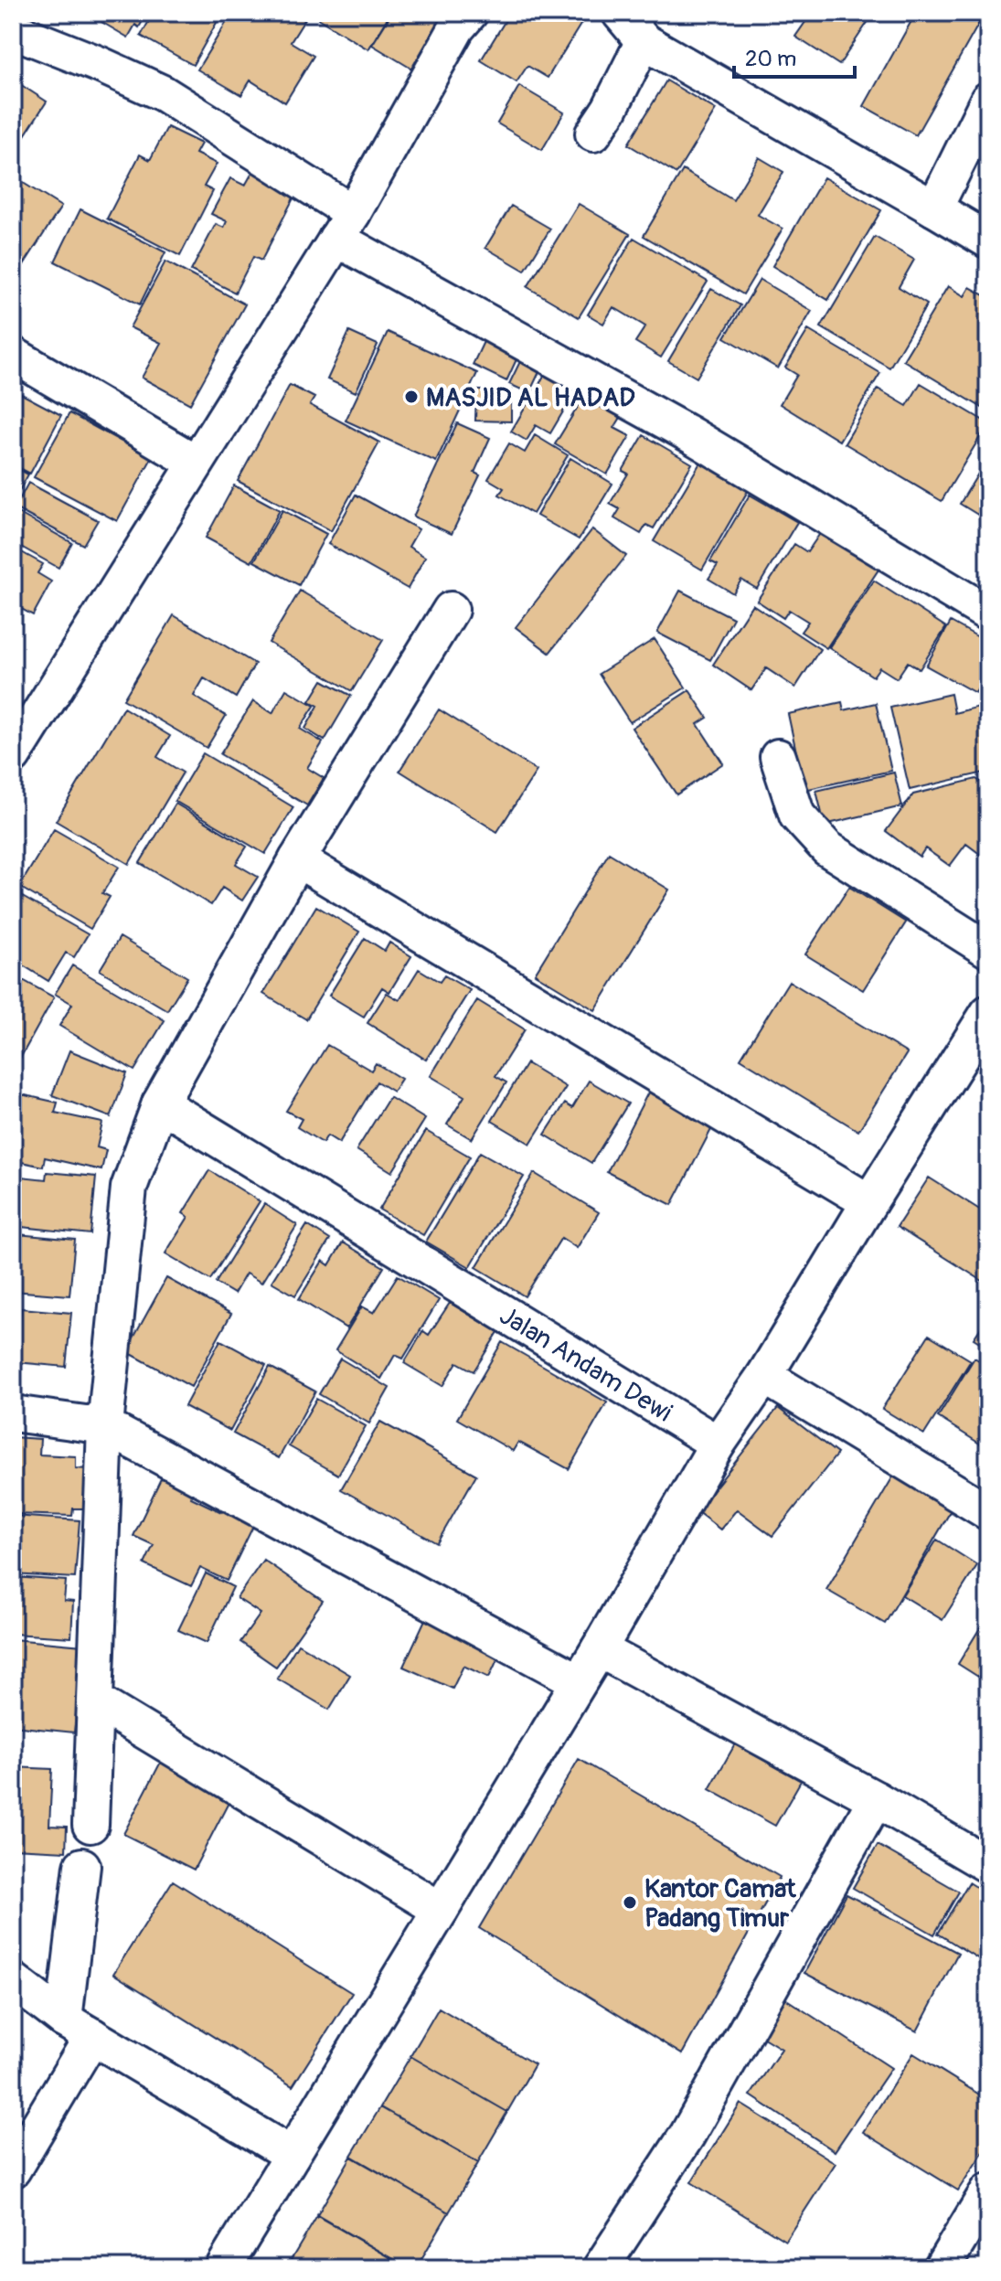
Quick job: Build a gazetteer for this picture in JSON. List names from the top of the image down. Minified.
{"streets":{"street":["Jalan Andam Dewi"]},"places":["MASJID AL HADAD","Kantor Camat Padang Timur"],"scale_bar":"20 m"}
